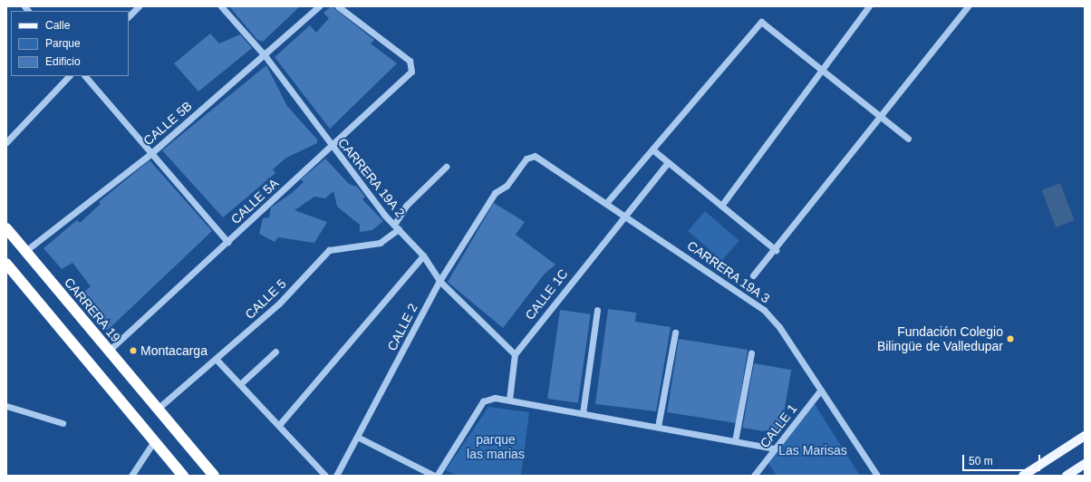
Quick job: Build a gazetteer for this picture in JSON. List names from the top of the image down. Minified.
{"streets":{"highway":["CARRERA 19"],"street":["CALLE 5B","CARRERA 19A 2","CALLE 5A","CARRERA 19A 3","CALLE 1C","CALLE 5","CALLE 2","CALLE 1"]},"crossings":[["CALLE 5B","CARRERA 19A 2"],["CALLE 5B","CARRERA 19"],["CARRERA 19A 2","CALLE 5A"],["CARRERA 19A 2","CALLE 1C"],["CARRERA 19A 2","CALLE 5"],["CARRERA 19A 2","CALLE 2"],["CALLE 5A","CARRERA 19"],["CARRERA 19A 3","CALLE 1C"],["CARRERA 19A 3","CALLE 2"],["CARRERA 19A 3","CALLE 1"],["CALLE 5","CARRERA 19"]],"parks":["parque las marias","Las Marisas"],"places":["Fundación Colegio Bilingüe de Valledupar","Montacarga"],"legend":["Calle","Parque","Edificio"],"scale_bar":"50 m"}
